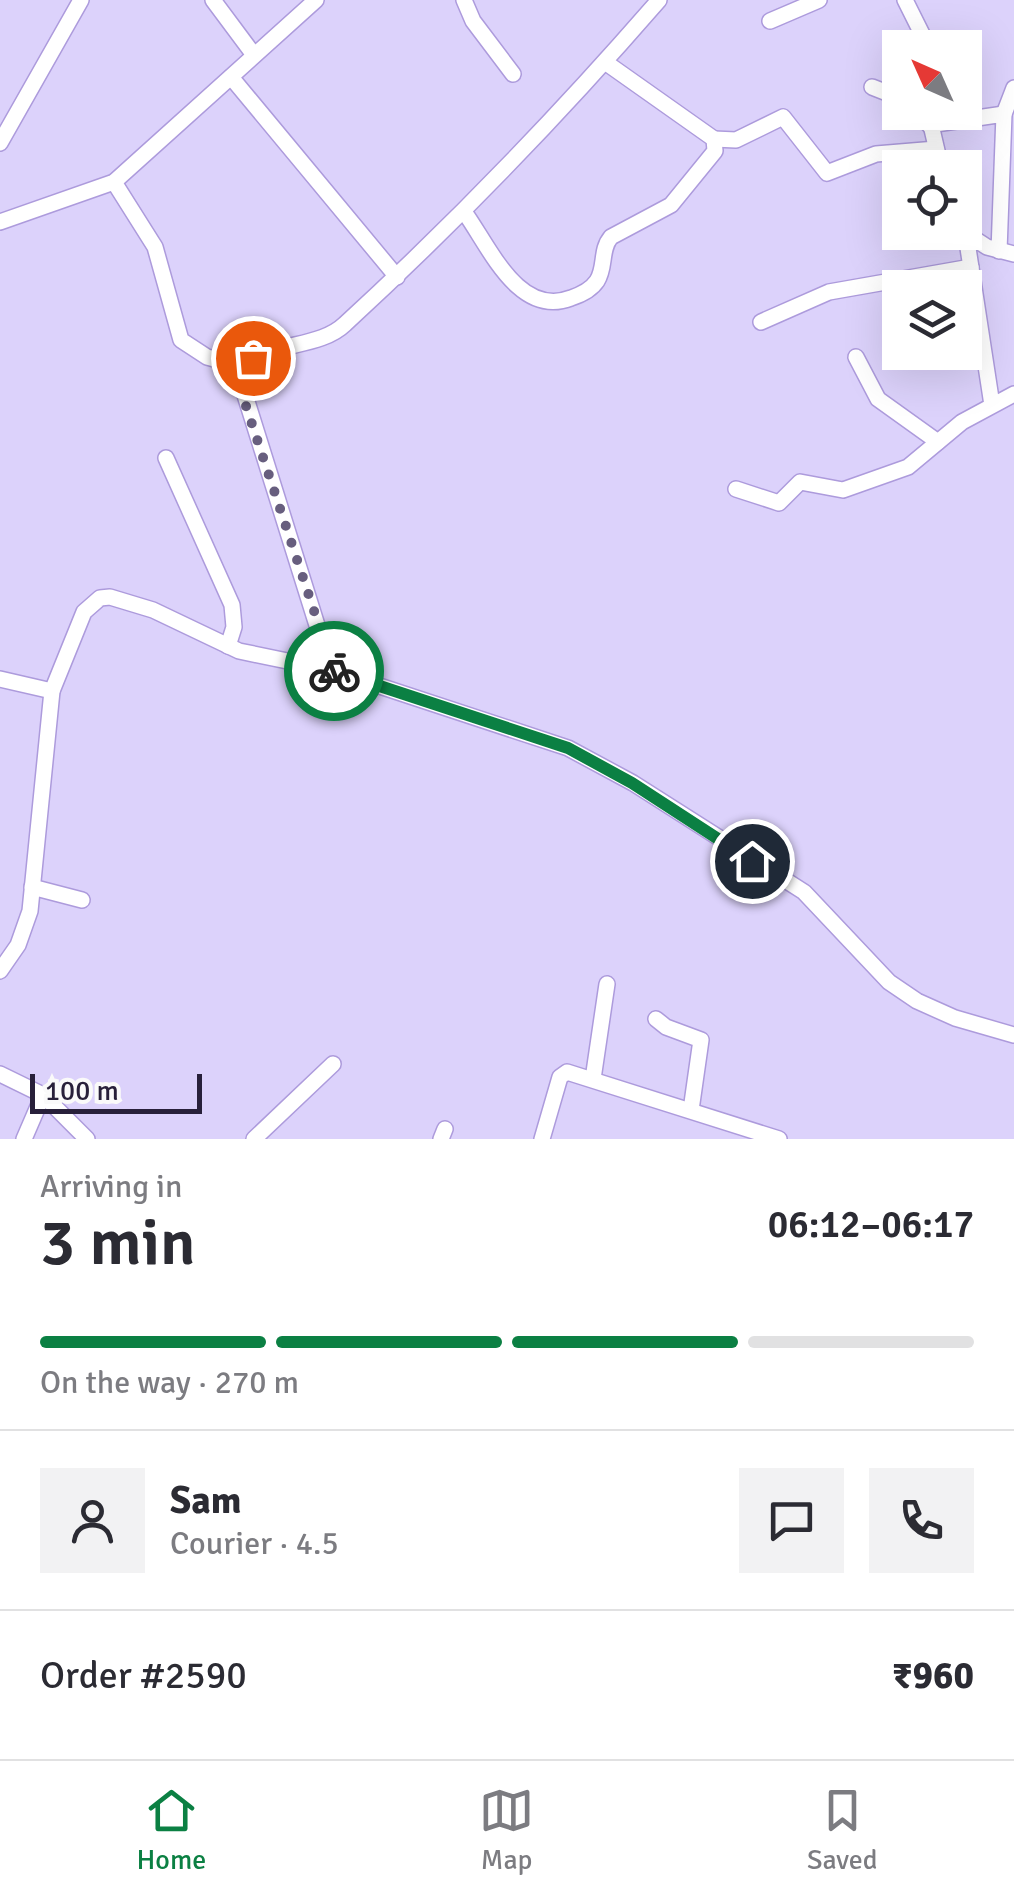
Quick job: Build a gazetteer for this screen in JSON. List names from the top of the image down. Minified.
{"scale_bar":"100 m","north":"top left","page":{"scale":"100 m","heading":["3 min","Arriving in","06:12–06:17"],"panel":["Sam","Courier · 4.5","Order #2590","₹960"],"bar":"On the way · 270 m","tabs":["Home","Map","Saved"]}}
